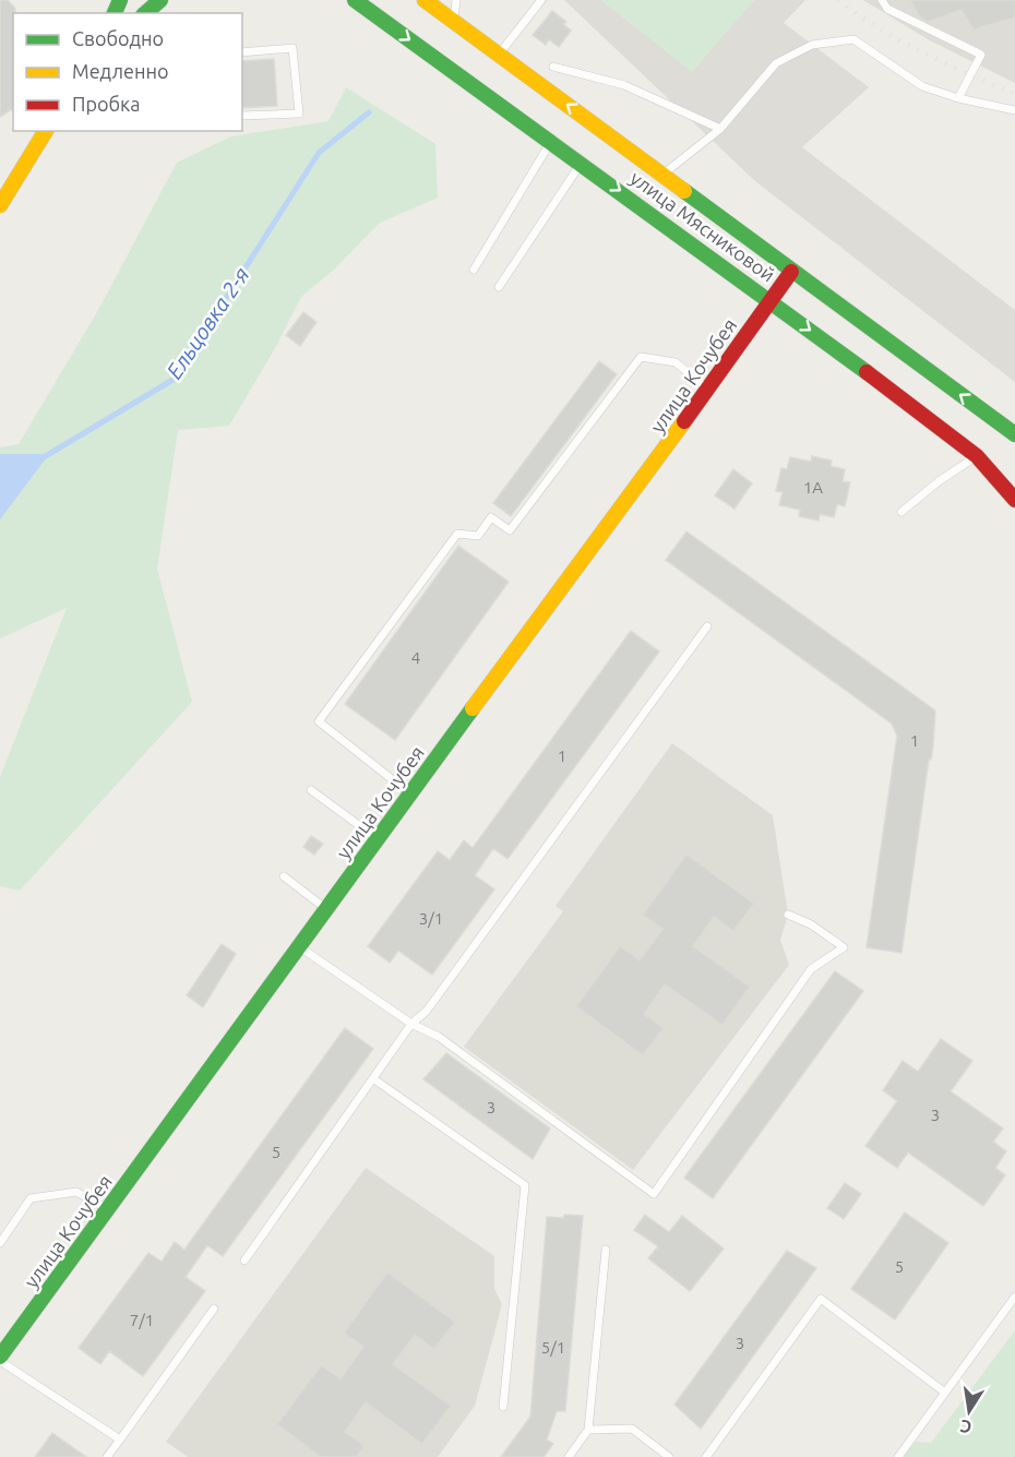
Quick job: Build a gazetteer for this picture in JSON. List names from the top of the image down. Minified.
{"streets":{"street":["улица Мясниковой","улица Кочубея"]},"crossings":[["улица Мясниковой","улица Кочубея"]],"water":["Ельцовка 2-я"],"house_numbers":["1А","4","1","1","3/1","3","3","5","5","7/1","3","5/1"],"legend":["Свободно","Медленно","Пробка"],"north":"bottom"}
